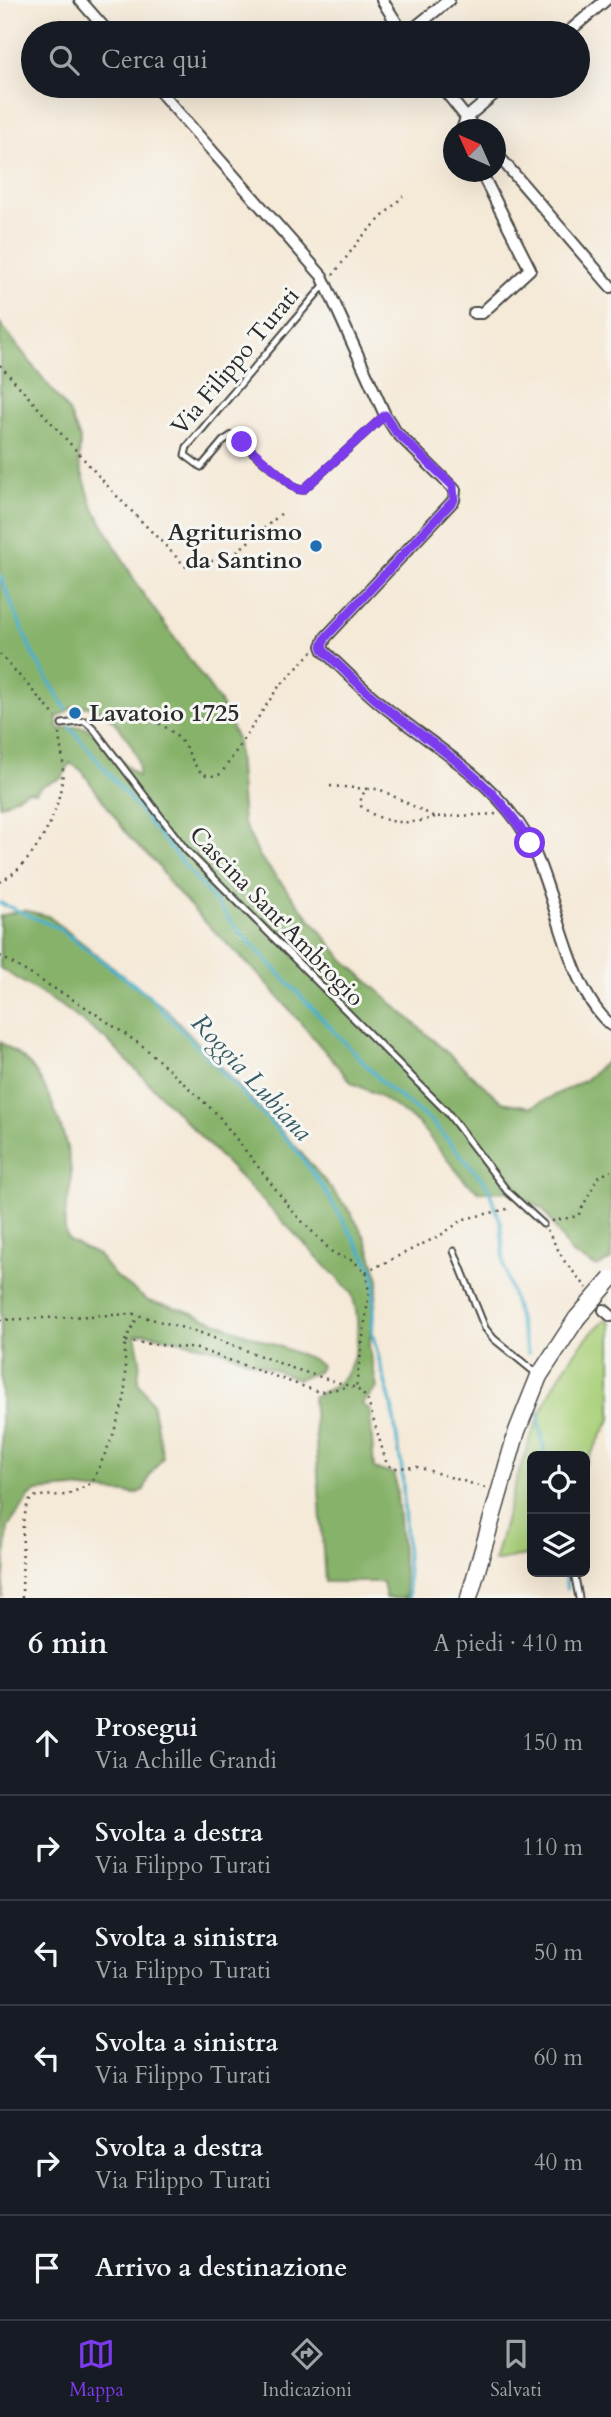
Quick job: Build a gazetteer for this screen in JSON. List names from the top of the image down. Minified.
{"streets":{"street":["Via Filippo Turati"],"lane":["Cascina Sant'Ambrogio"]},"water":["Roggia Lubiana"],"places":["Agriturismo da Santino","Lavatoio 1725"],"north":"top left","page":{"search":"Cerca qui","heading":["6 min","A piedi · 410 m"],"list":[["Prosegui","Via Achille Grandi","150 m"],["Svolta a destra","Via Filippo Turati","110 m"],["Svolta a sinistra","Via Filippo Turati","50 m"],["Svolta a sinistra","Via Filippo Turati","60 m"],["Svolta a destra","Via Filippo Turati","40 m"],"Arrivo a destinazione"],"nav":["Mappa","Indicazioni","Salvati"]}}
